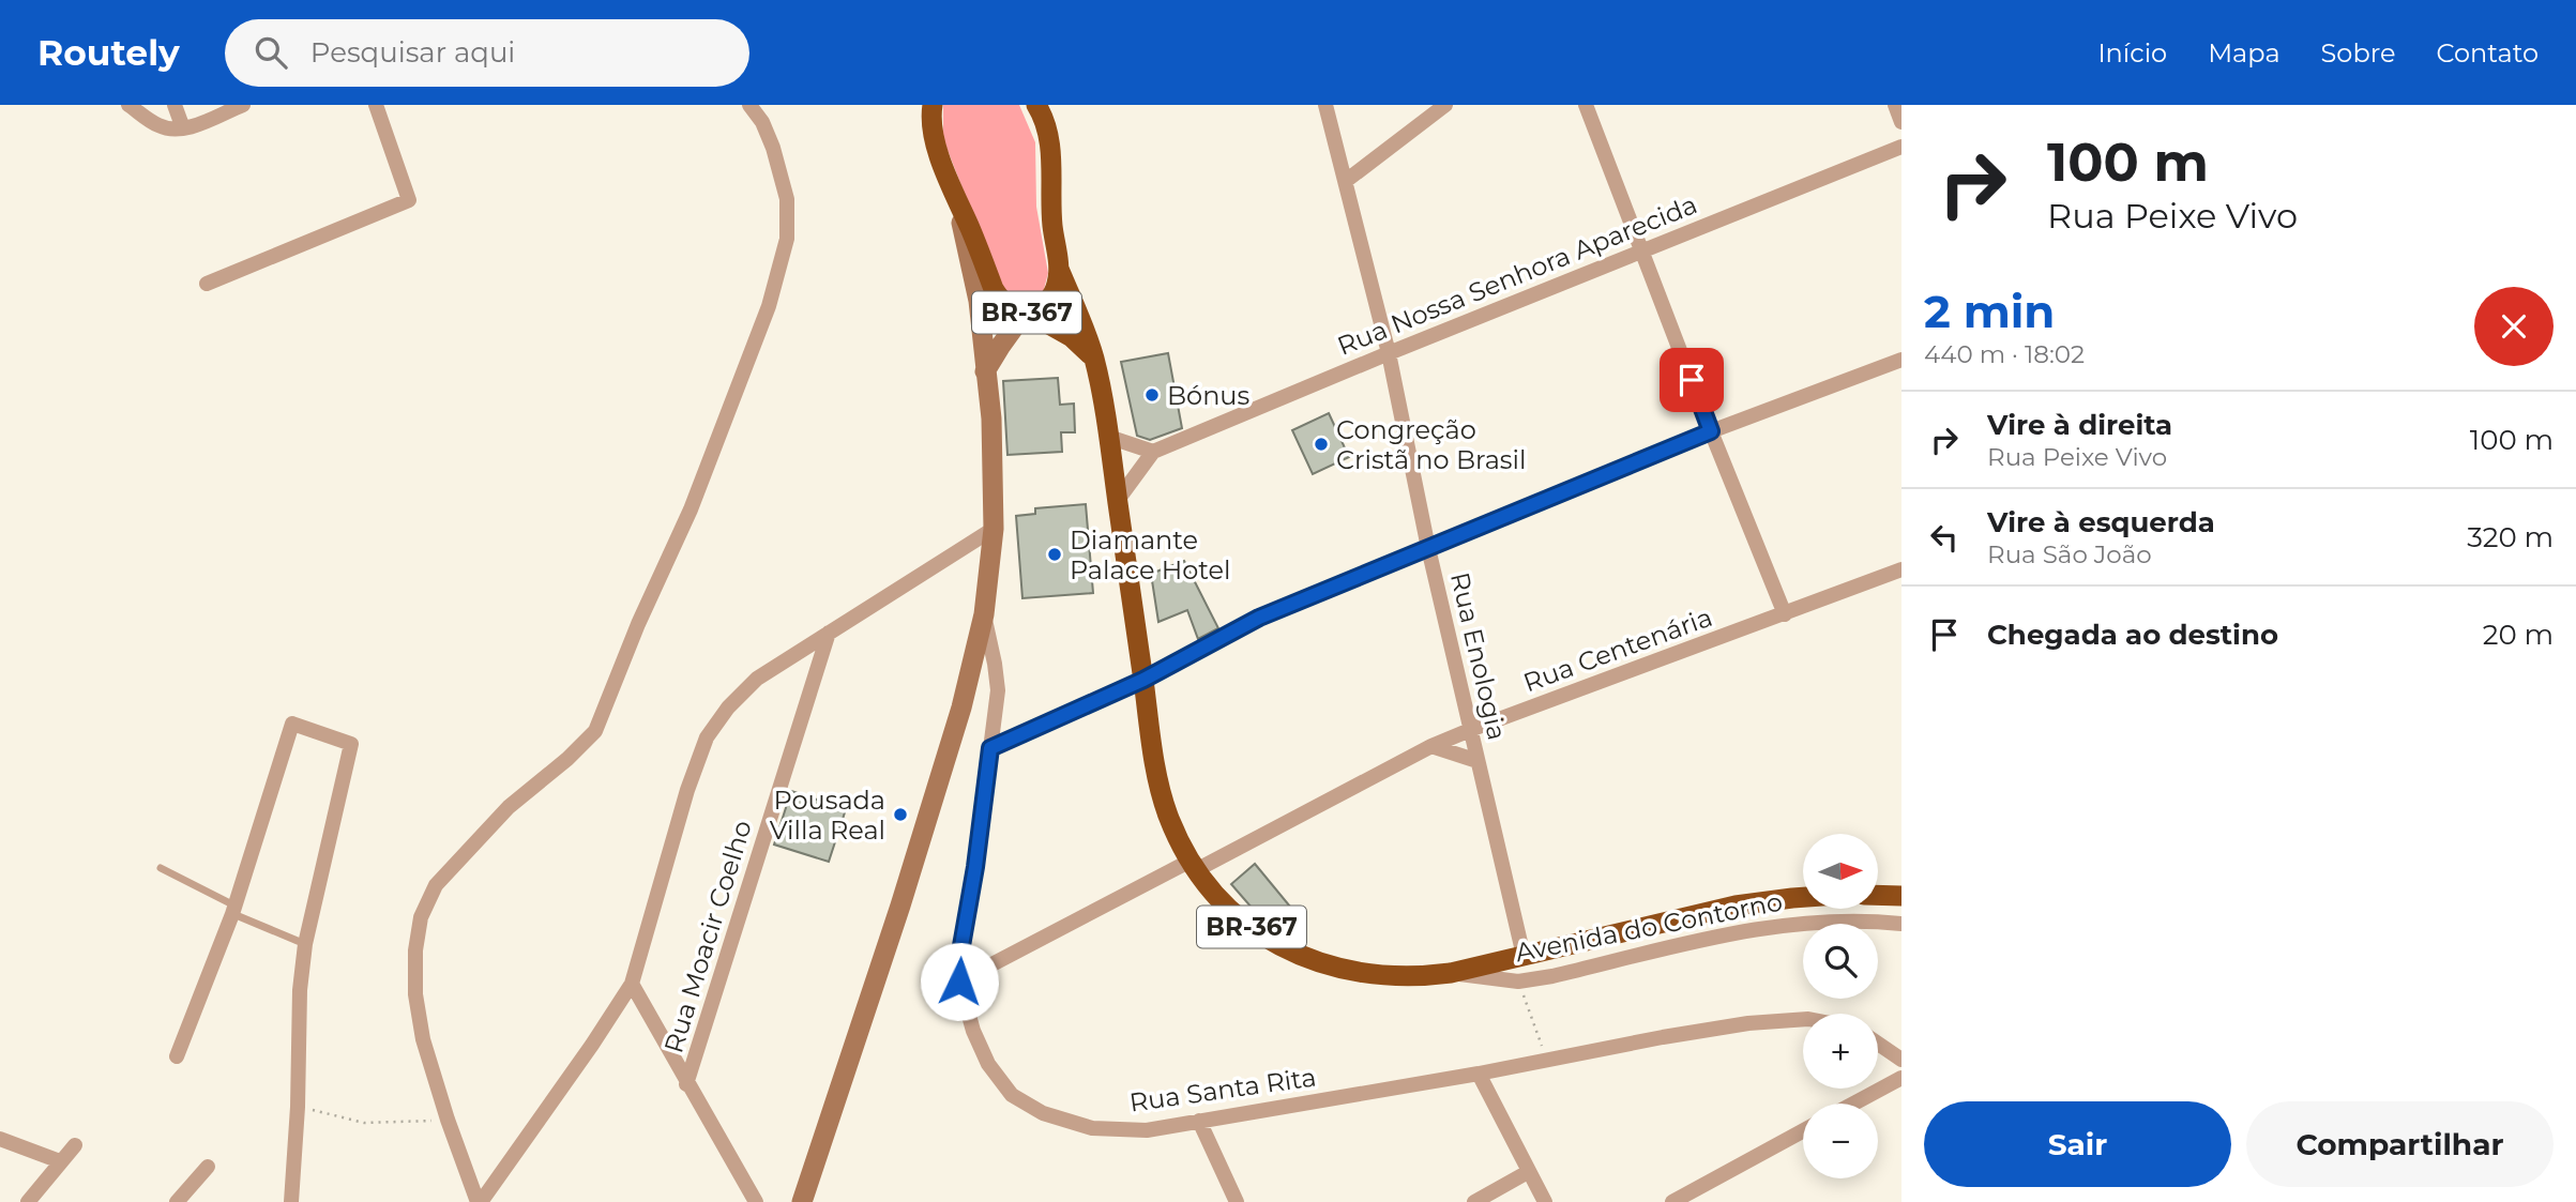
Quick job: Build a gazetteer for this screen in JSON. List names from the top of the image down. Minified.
{"streets":{"highway":["BR-367","Avenida do Contorno"],"street":["Rua Nossa Senhora Aparecida","Rua Centenária","Rua Enologia","Rua Moacir Coelho","Rua Santa Rita"]},"crossings":[["Rua Nossa Senhora Aparecida","Rua Enologia"],["BR-367","Avenida do Contorno"],["Rua Centenária","Rua Enologia"],["Rua Centenária","Avenida do Contorno"],["Rua Centenária","Rua Santa Rita"],["Rua Enologia","Avenida do Contorno"]],"places":["Bónus","Congreção Cristã no Brasil","Diamante Palace Hotel","Pousada Villa Real"],"north":"right","page":{"header":"Routely","search":"Pesquisar aqui","nav":["Início","Mapa","Sobre","Contato"],"turn":["100 m","Rua Peixe Vivo"],"heading":["2 min","440 m · 18:02"],"list":[{"name":"Vire à direita","note":"Rua Peixe Vivo","value":"100 m"},{"name":"Vire à esquerda","note":"Rua São João","value":"320 m"},{"name":"Chegada ao destino","value":"20 m"}],"map_buttons":["+","−"],"buttons":["Sair","Compartilhar"]}}
